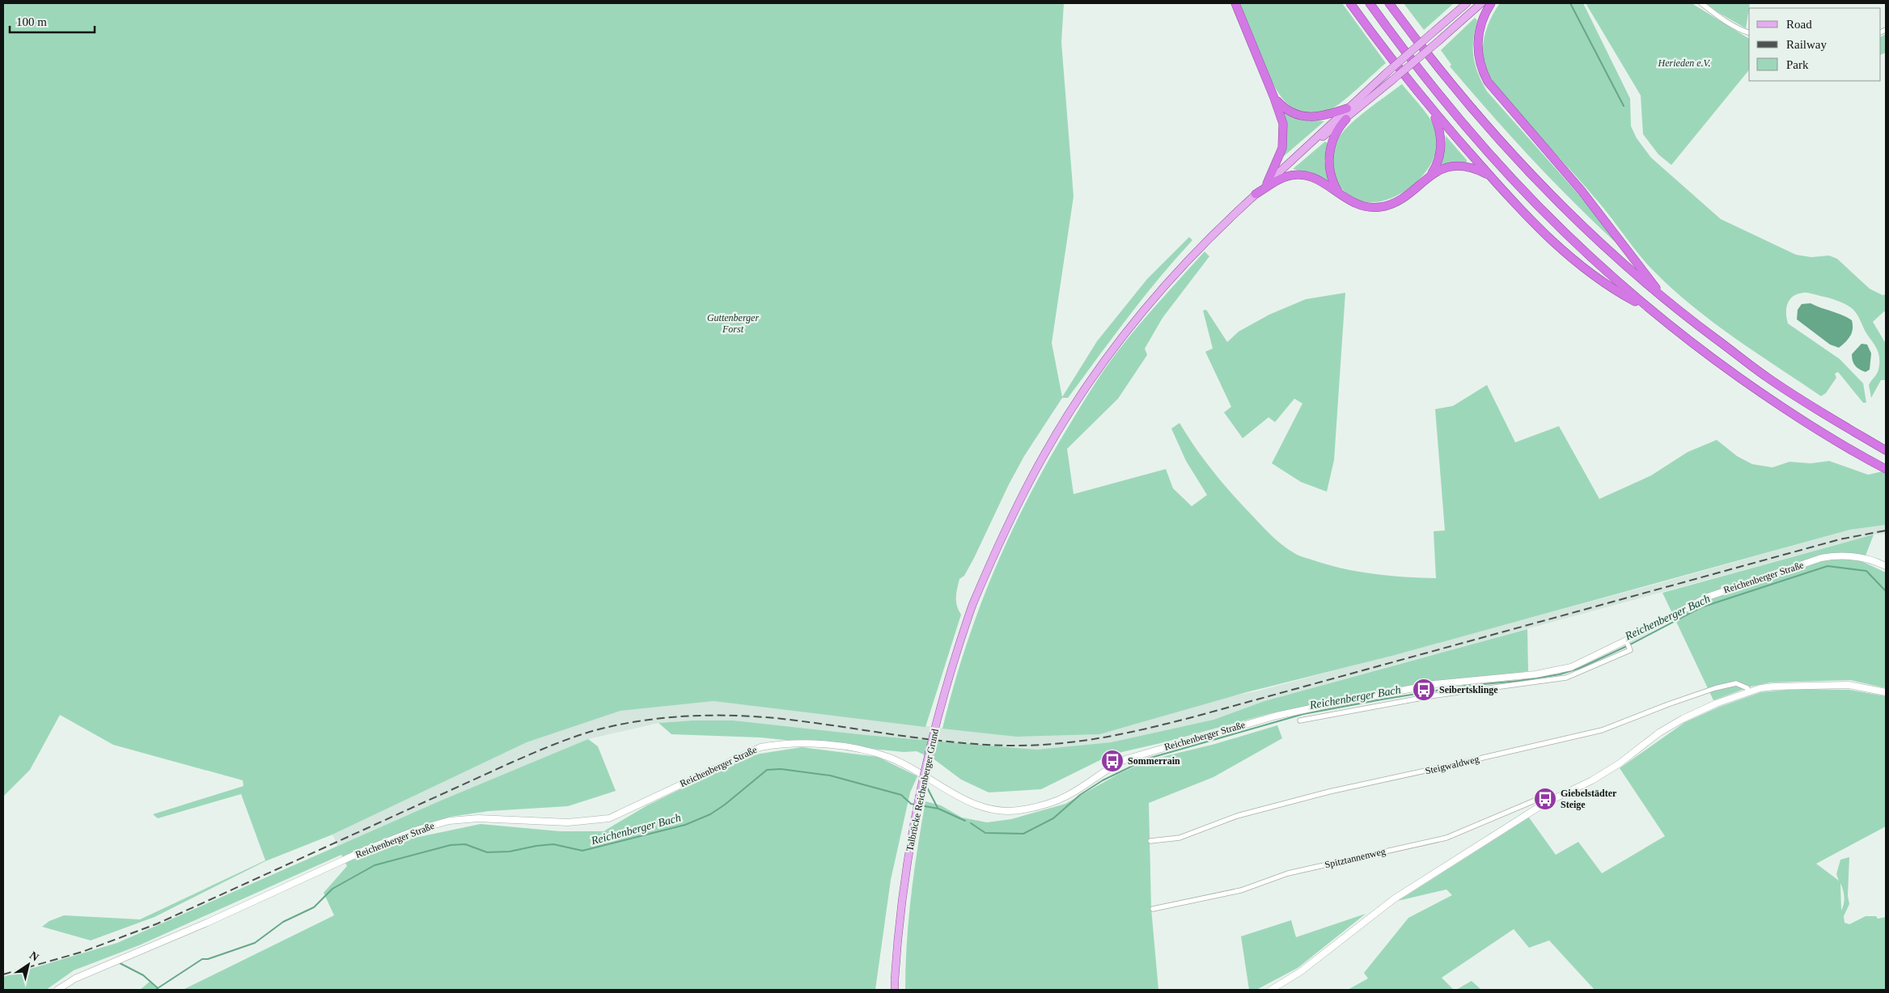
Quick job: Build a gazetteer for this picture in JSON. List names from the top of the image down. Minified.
{"streets":{"main road":["Reichenberger Straße","Talbrücke Reichenberger Grund"],"street":["Steigwaldweg","Spitztannenweg"]},"water":["Reichenberger Bach"],"parks":["Herieden e.V.","Guttenberger Forst"],"places":{"bus stop":["Seibertsklinge","Sommerrain","Giebelstädter Steige"]},"legend":["Road","Railway","Park"],"scale_bar":"100 m","north":"top right"}
